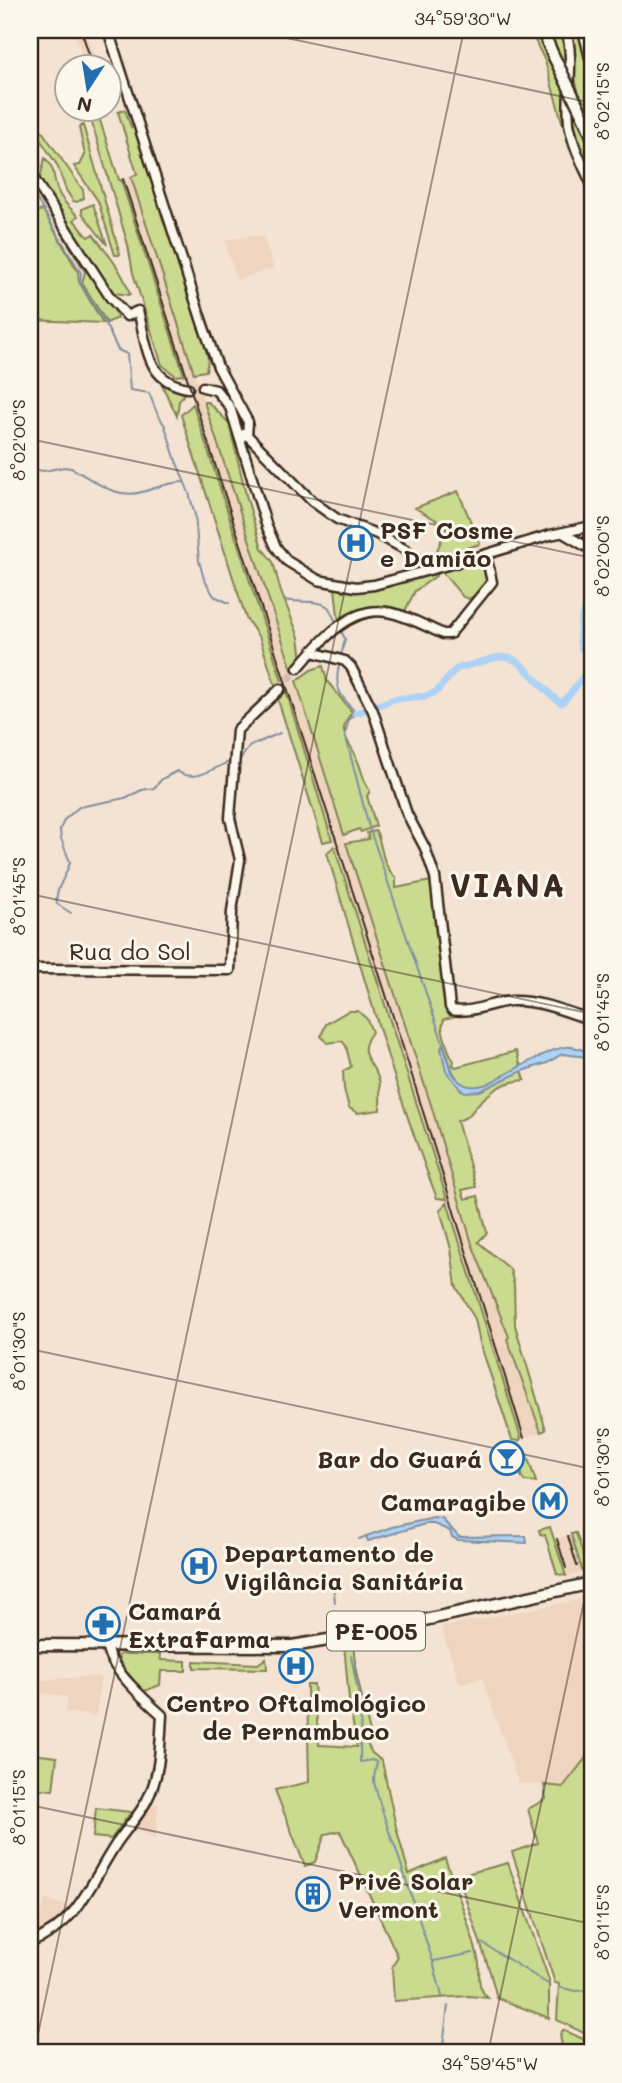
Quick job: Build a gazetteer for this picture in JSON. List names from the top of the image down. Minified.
{"streets":{"main road":["PE-005"],"street":["Rua do Sol"]},"districts":["VIANA"],"places":{"hospital":["PSF Cosme e Damião","Departamento de Vigilância Sanitária","Centro Oftalmológico de Pernambuco"],"bar":["Bar do Guará"],"metro station":["Camaragibe"],"pharmacy":["Camará ExtraFarma"],"building":["Privê Solar Vermont"]},"north":"bottom","coordinates":["34°59'30\"W","8°02'15\"S","8°02'00\"S","8°01'45\"S","8°01'30\"S","8°01'15\"S","34°59'45\"W"]}
